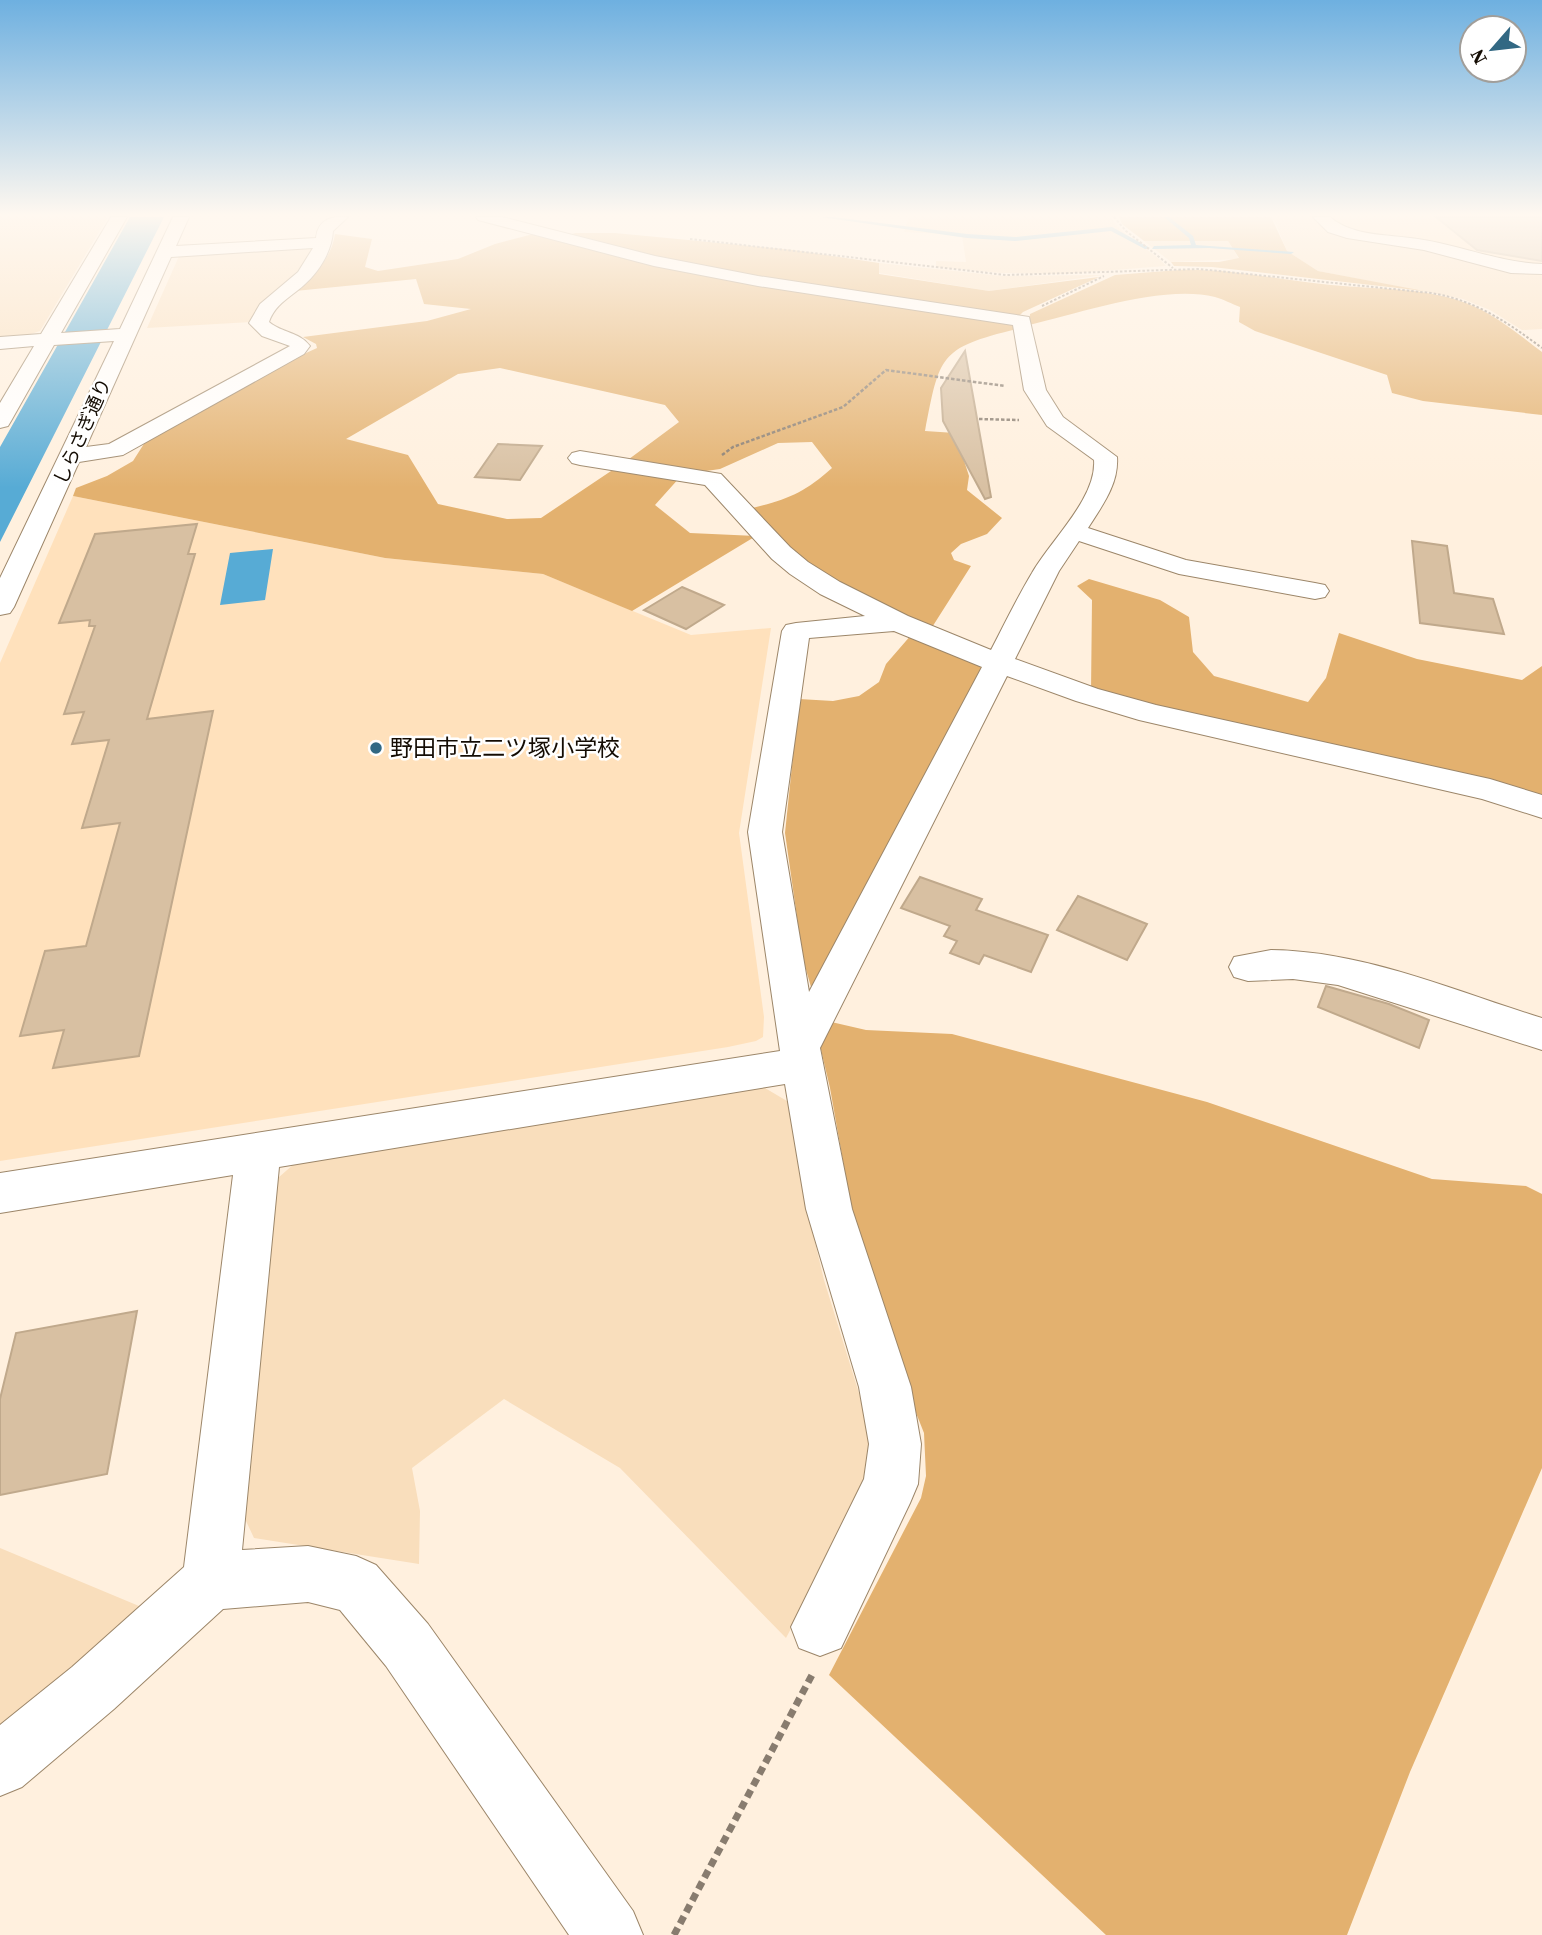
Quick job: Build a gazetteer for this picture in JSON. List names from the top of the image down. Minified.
{"streets":{"street":["しらさぎ通り"]},"places":["野田市立二ツ塚小学校"],"north":"bottom left"}
